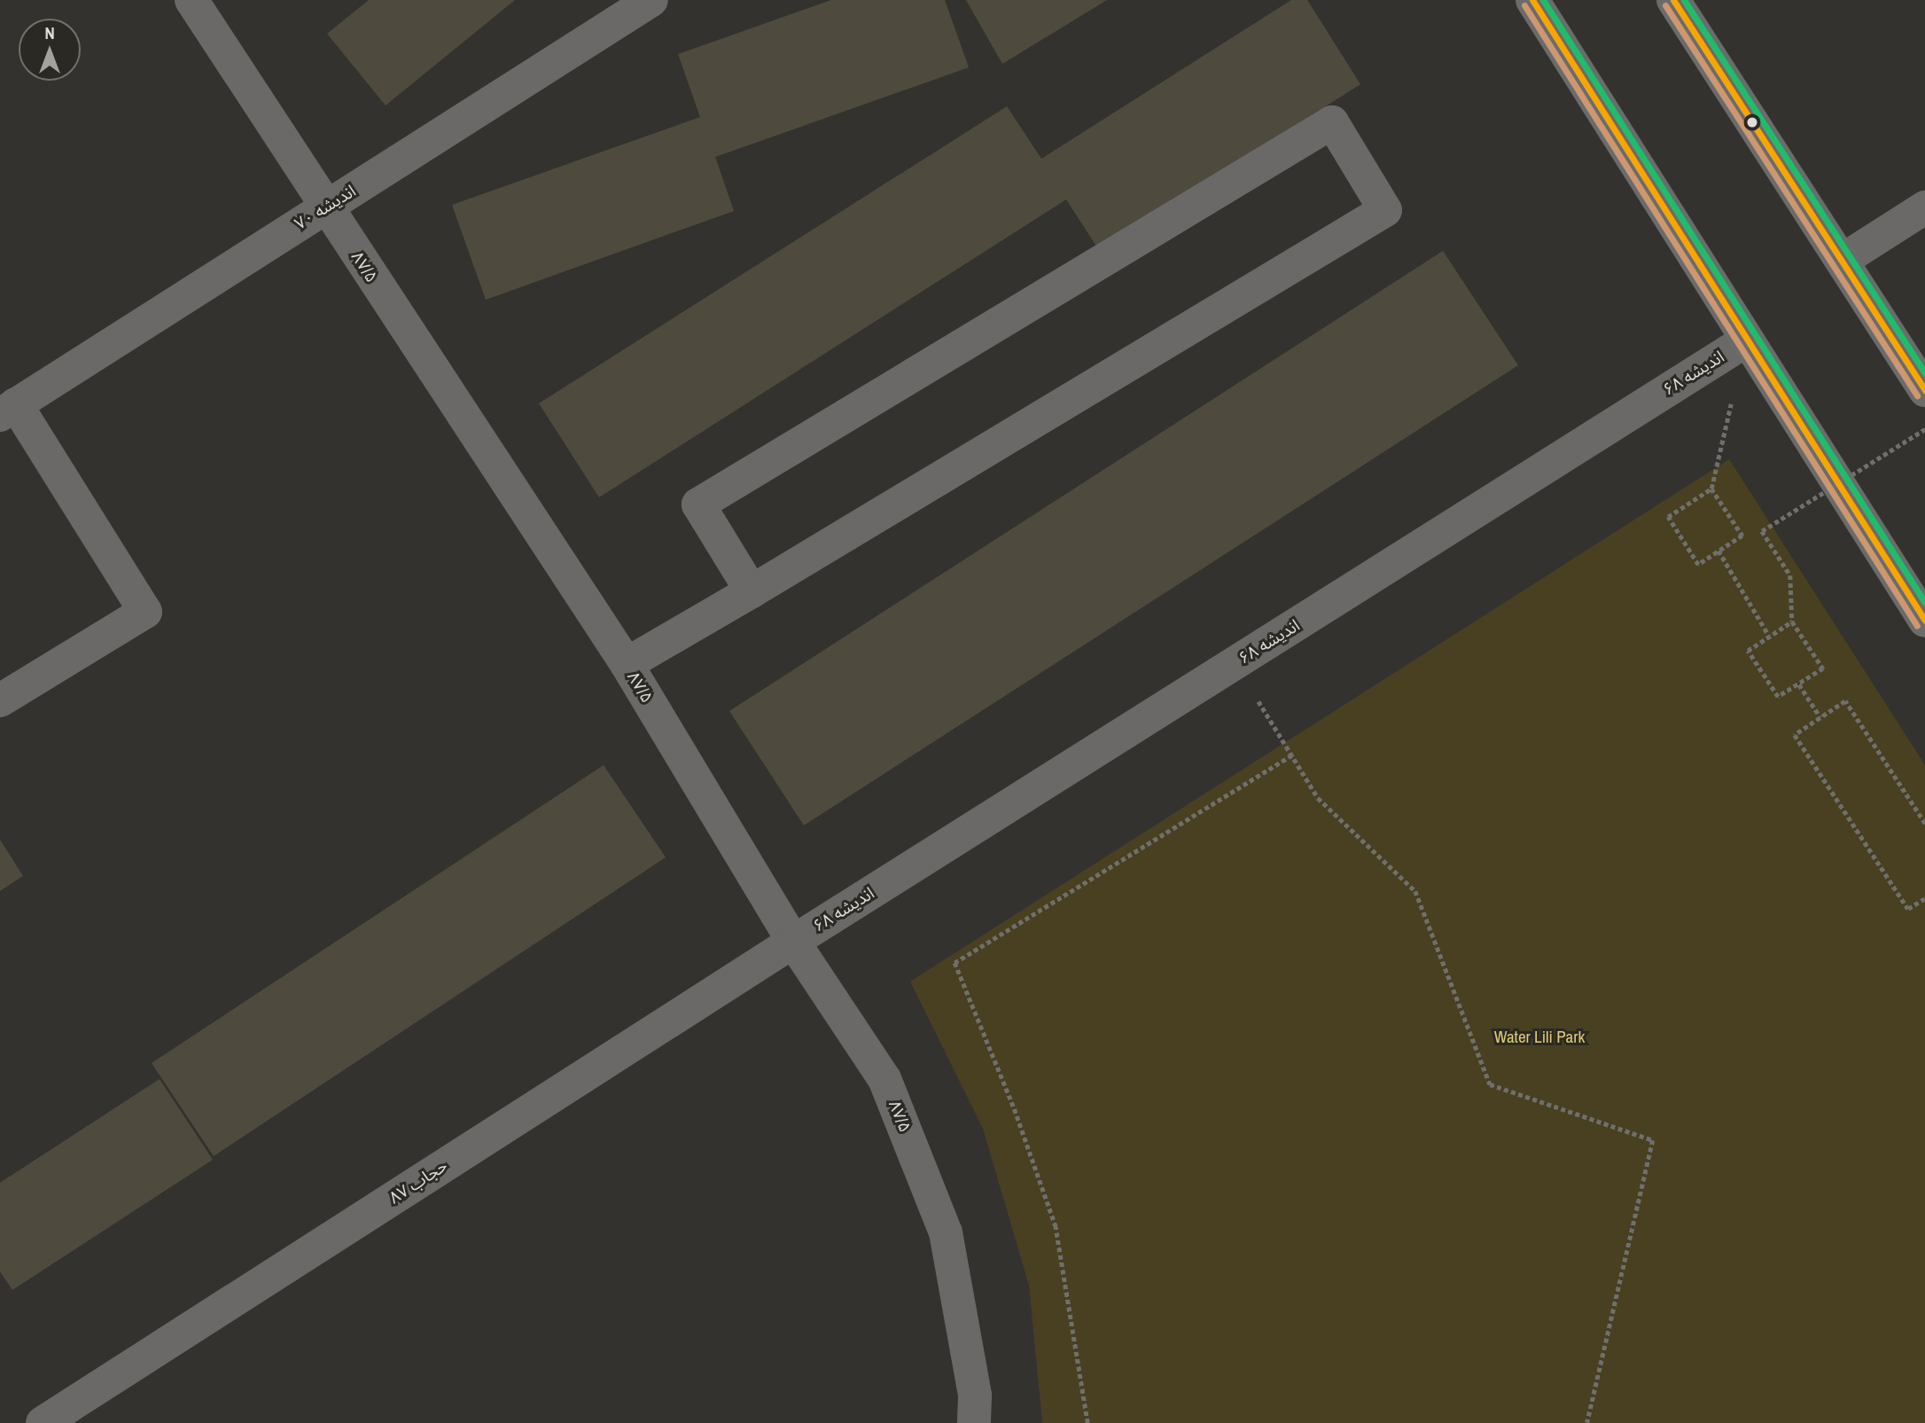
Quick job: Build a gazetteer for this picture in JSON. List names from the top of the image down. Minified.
{"streets":{"street":["اندیشه ۷۰","۸۷/۵","اندیشه ۶۸","حجاب ۸۷"]},"crossings":[["اندیشه ۷۰","۸۷/۵"],["۸۷/۵","اندیشه ۶۸"],["۸۷/۵","حجاب ۸۷"],["اندیشه ۶۸","حجاب ۸۷"]],"parks":["Water Lili Park"],"north":"top"}
